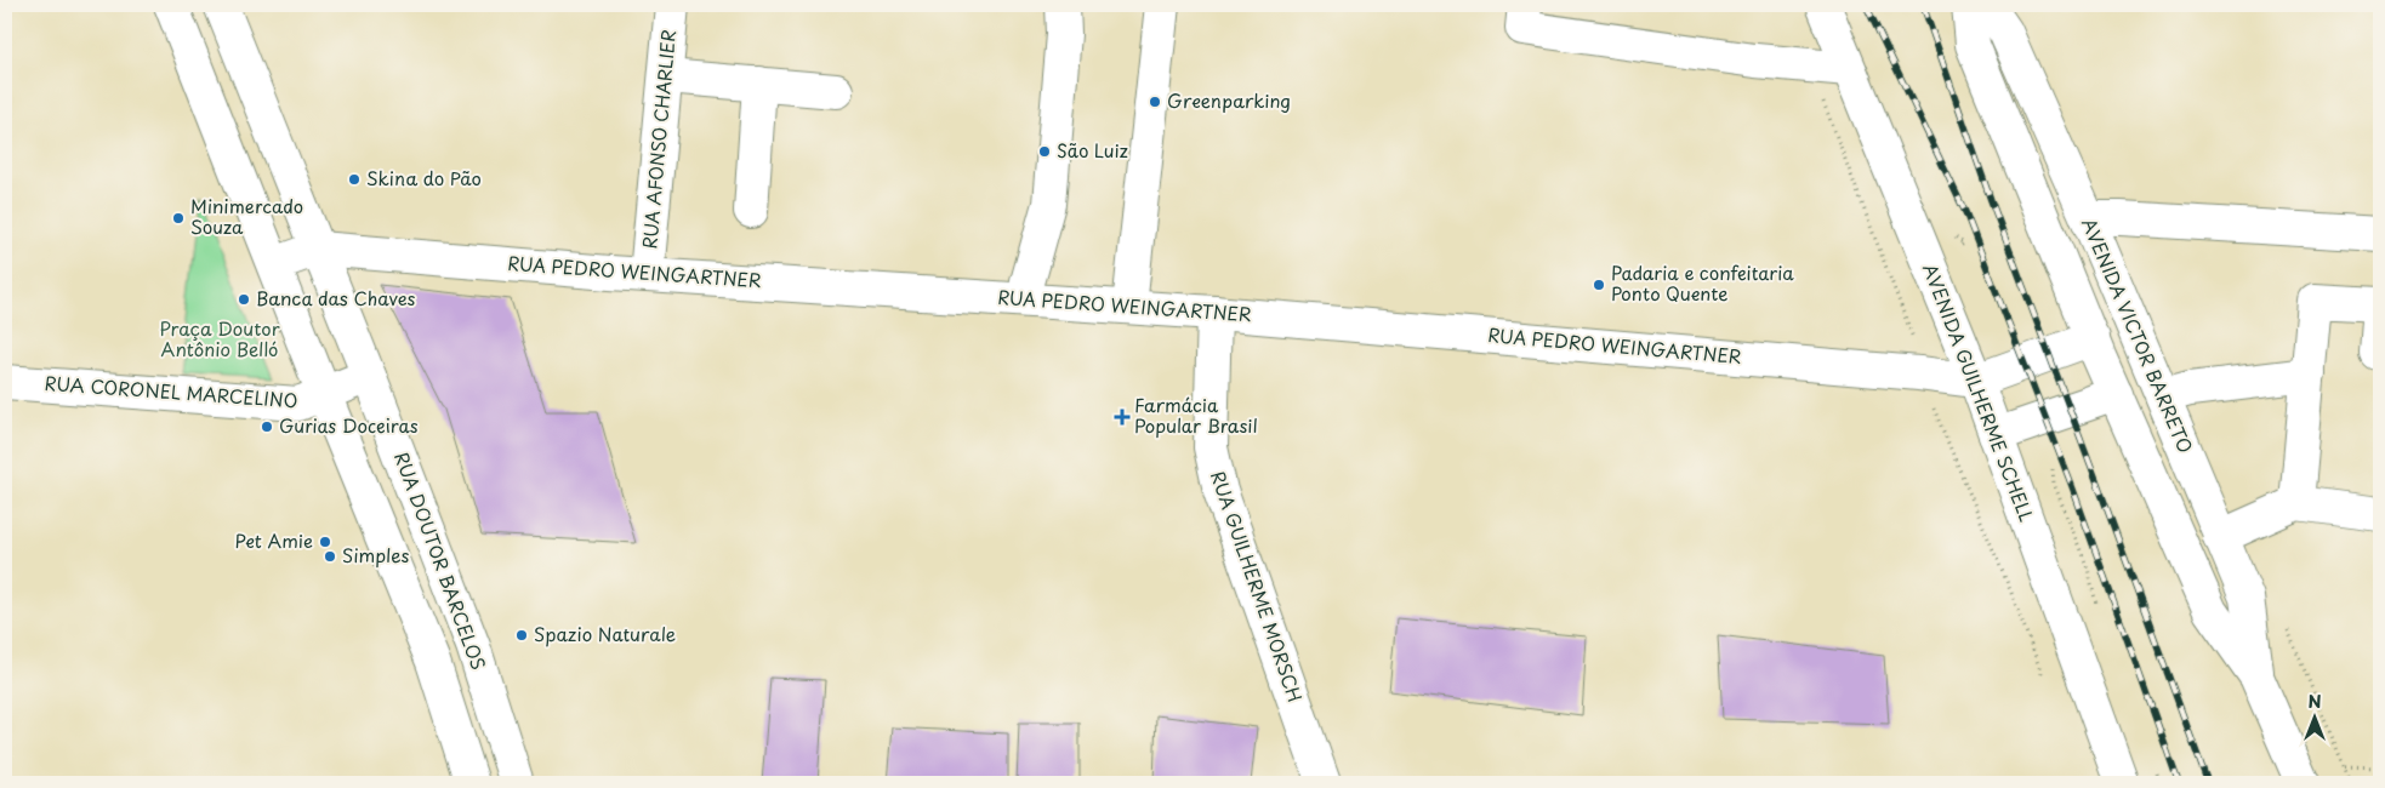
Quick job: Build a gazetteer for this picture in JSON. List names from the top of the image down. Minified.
{"streets":{"main road":["RUA AFONSO CHARLIER","RUA PEDRO WEINGARTNER","AVENIDA VICTOR BARRETO","RUA CORONEL MARCELINO","AVENIDA GUILHERME SCHELL","RUA DOUTOR BARCELOS","RUA GUILHERME MORSCH"]},"crossings":[["RUA AFONSO CHARLIER","RUA PEDRO WEINGARTNER"],["RUA PEDRO WEINGARTNER","AVENIDA GUILHERME SCHELL"],["RUA PEDRO WEINGARTNER","RUA DOUTOR BARCELOS"],["RUA PEDRO WEINGARTNER","RUA GUILHERME MORSCH"],["RUA CORONEL MARCELINO","RUA DOUTOR BARCELOS"]],"parks":["Praça Doutor Antônio Belló"],"places":{"other":["Greenparking","São Luiz","Skina do Pão","Minimercado Souza","Padaria e confeitaria Ponto Quente","Banca das Chaves","Gurias Doceiras","Pet Amie","Simples","Spazio Naturale"],"health":["Farmácia Popular Brasil"]},"north":"top"}
